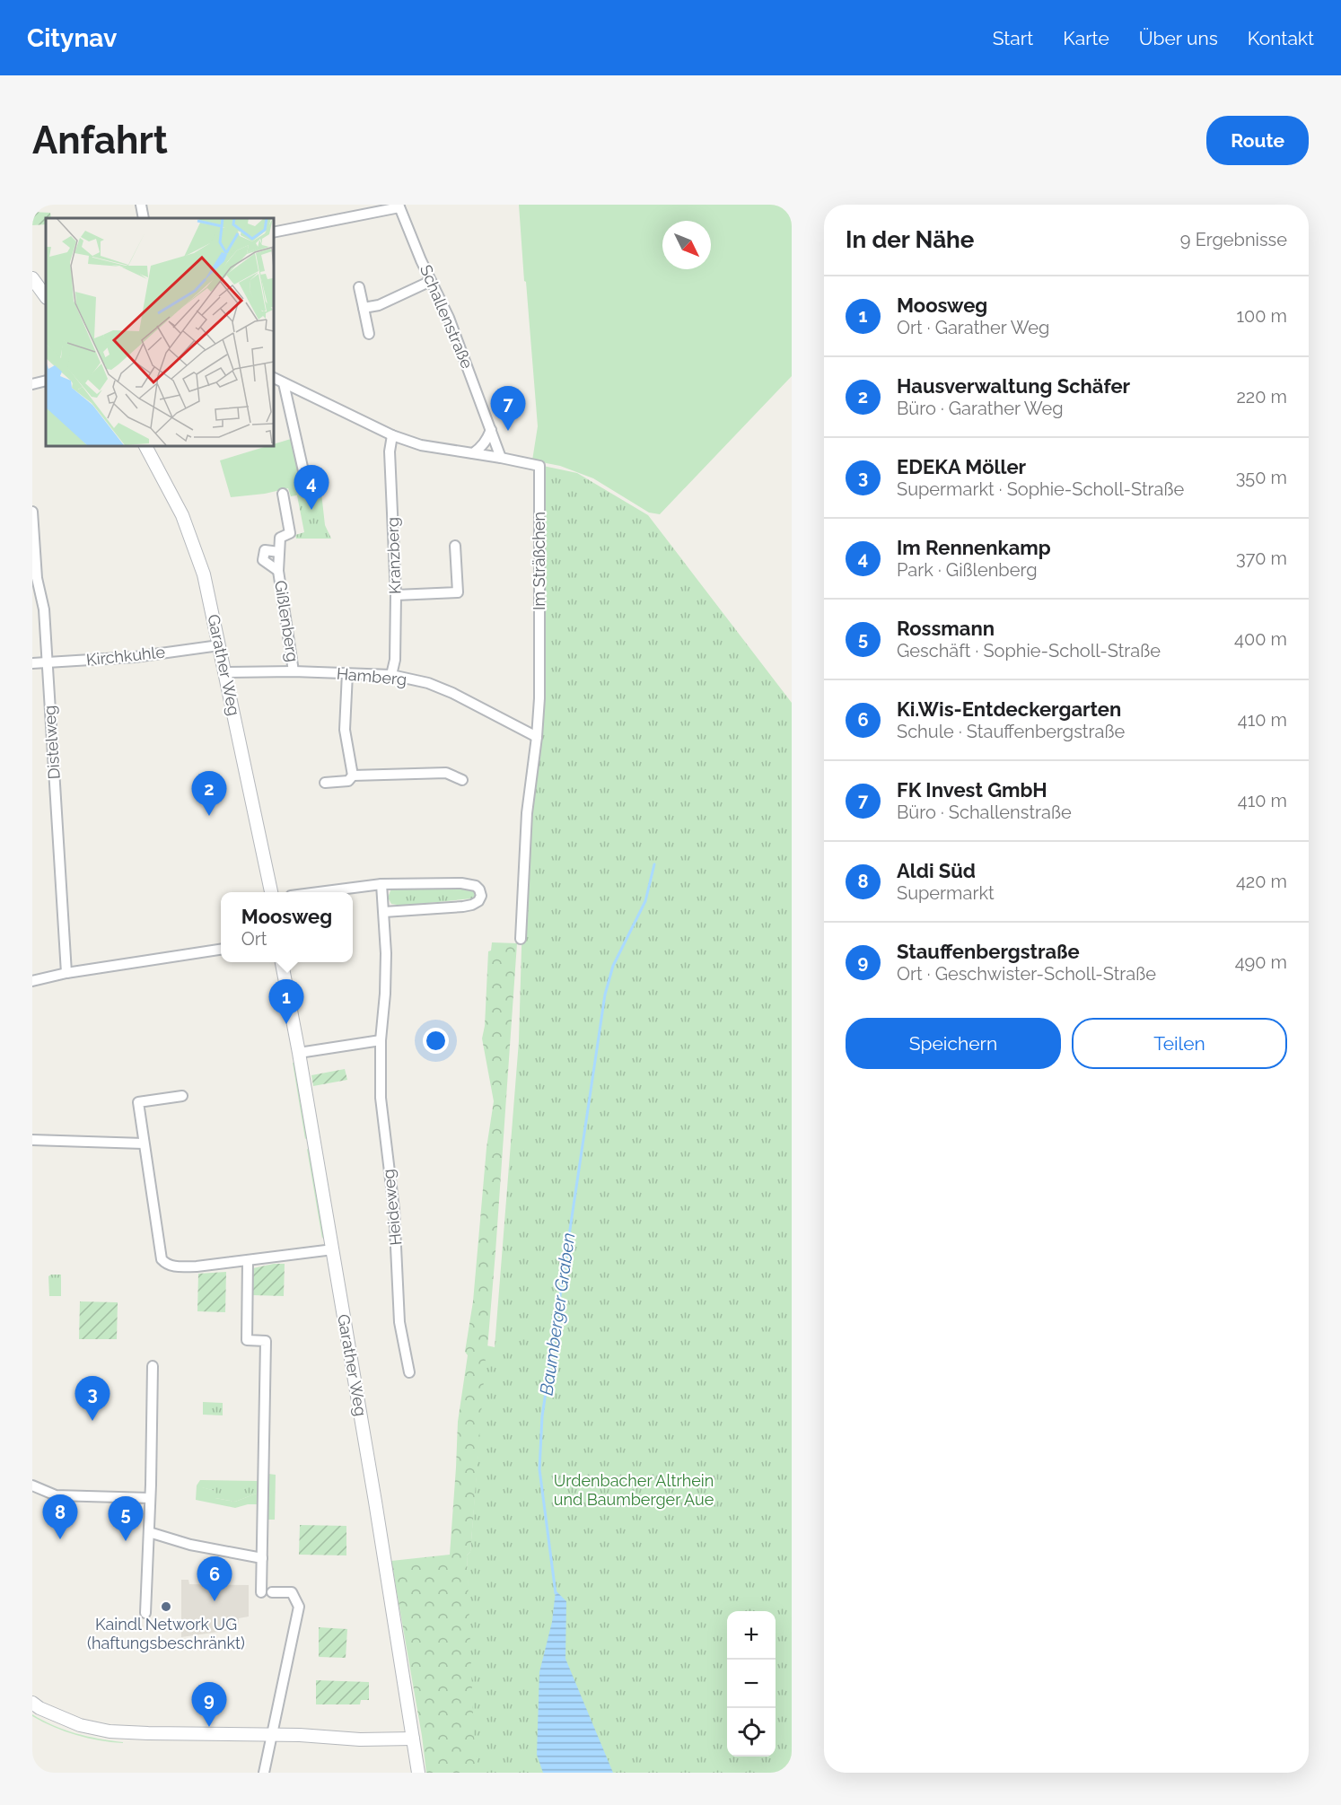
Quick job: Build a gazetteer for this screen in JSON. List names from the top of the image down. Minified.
{"streets":{"street":["Schallenstraße","Kranzberg","Im Sträßchen","Gißlenberg","Kirchkuhle","Garather Weg","Hamberg","Distelweg","Heideweg"]},"crossings":[["Schallenstraße","Im Sträßchen"],["Kranzberg","Im Sträßchen"],["Kranzberg","Hamberg"],["Im Sträßchen","Hamberg"],["Gißlenberg","Hamberg"],["Kirchkuhle","Garather Weg"],["Kirchkuhle","Distelweg"],["Garather Weg","Hamberg"]],"water":["Baumberger Graben"],"parks":["Urdenbacher Altrhein und Baumberger Aue"],"places":["Kaindl Network UG (haftungsbeschränkt)"],"north":"bottom right","page":{"header":"Citynav","nav":["Start","Karte","Über uns","Kontakt"],"buttons":["Route",["Speichern","Teilen"]],"title":"Anfahrt","heading":["In der Nähe","9 Ergebnisse"],"list":[{"mark":"1","name":"Moosweg","note":"Ort · Garather Weg","value":"100 m"},{"mark":"2","name":"Hausverwaltung Schäfer","note":"Büro · Garather Weg","value":"220 m"},{"mark":"3","name":"EDEKA Möller","note":"Supermarkt · Sophie-Scholl-Straße","value":"350 m"},{"mark":"4","name":"Im Rennenkamp","note":"Park · Gißlenberg","value":"370 m"},{"mark":"5","name":"Rossmann","note":"Geschäft · Sophie-Scholl-Straße","value":"400 m"},{"mark":"6","name":"Ki.Wis-Entdeckergarten","note":"Schule · Stauffenbergstraße","value":"410 m"},{"mark":"7","name":"FK Invest GmbH","note":"Büro · Schallenstraße","value":"410 m"},{"mark":"8","name":"Aldi Süd","note":"Supermarkt","value":"420 m"},{"mark":"9","name":"Stauffenbergstraße","note":"Ort · Geschwister-Scholl-Straße","value":"490 m"}],"pins":["7","4","2","1","3","8","5","6","9"],"popup":["Moosweg","Ort"],"map_buttons":["+","−"]}}
